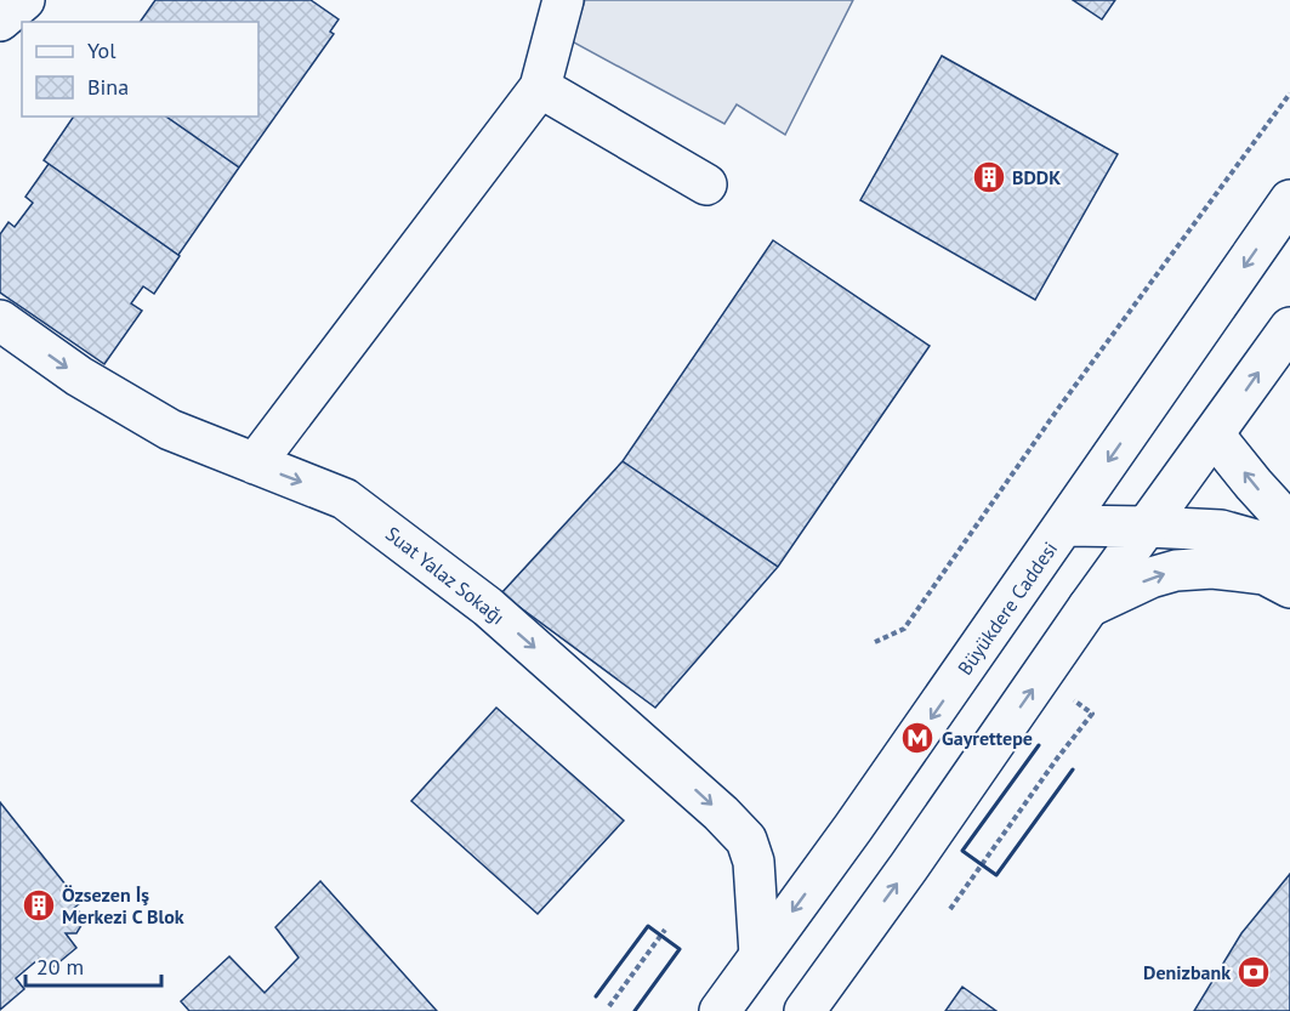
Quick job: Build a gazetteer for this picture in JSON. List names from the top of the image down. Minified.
{"streets":{"street":["Suat Yalaz Sokağı","Büyükdere Caddesi"]},"crossings":[["Suat Yalaz Sokağı","Büyükdere Caddesi"]],"one_way":["Suat Yalaz Sokağı"],"places":{"building":["BDDK","Özsezen İş Merkezi C Blok"],"metro station":["Gayrettepe"],"bank":["Denizbank"]},"legend":["Yol","Bina"],"scale_bar":"20 m"}
